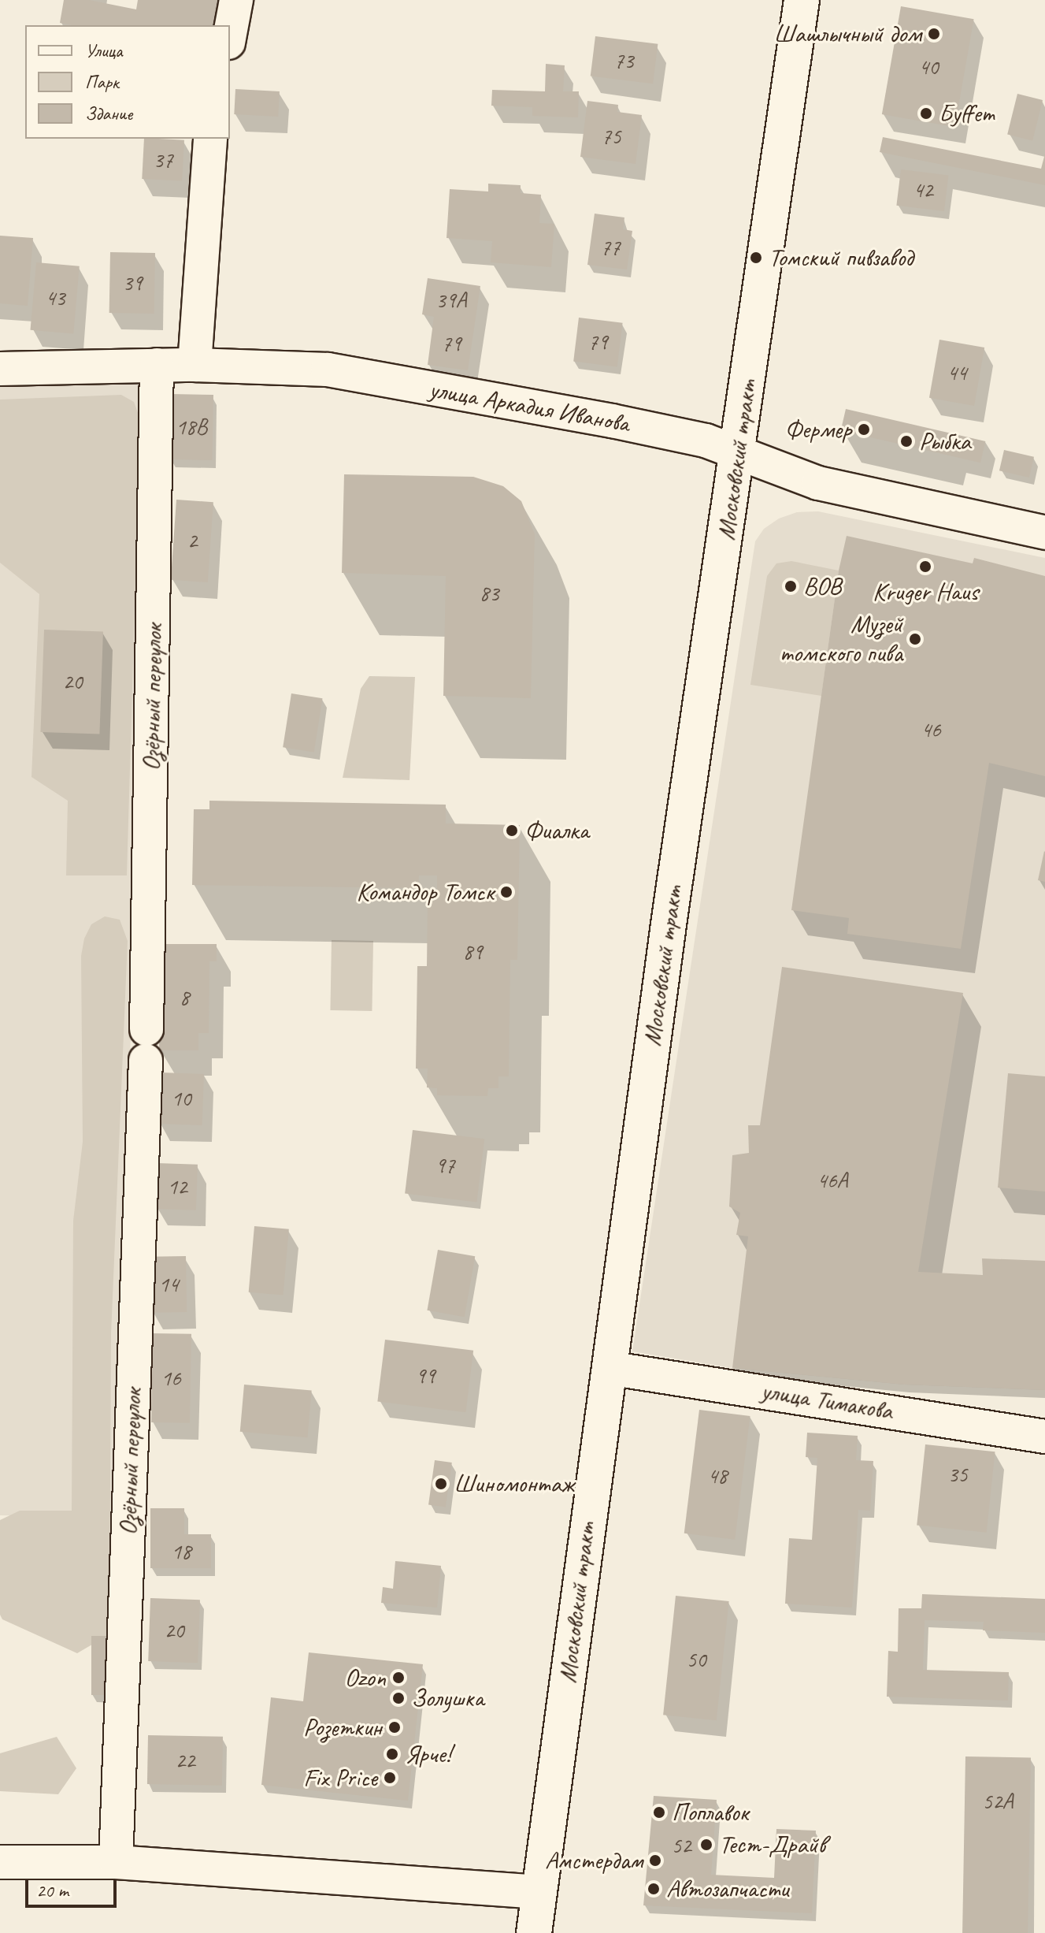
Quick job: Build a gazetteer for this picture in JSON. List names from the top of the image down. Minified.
{"streets":{"main road":["Московский тракт"],"street":["улица Аркадия Иванова","Озёрный переулок","улица Тимакова"]},"crossings":[["улица Аркадия Иванова","Московский тракт"],["улица Аркадия Иванова","Озёрный переулок"],["Московский тракт","улица Тимакова"]],"places":["Шашлычный дом","Буffет","Томский пивзавод","Фермер","Рыбка","Kruger Haus","ВОВ","Музей томского пива","Фиалка","Командор Томск","Шиномонтаж","Ozon","Золушка","Розеткин","Ярче!","Fix Price","Поплавок","Тест-Драйв","Амстердам","Автозапчасти"],"house_numbers":["73","40","75","37","42","77","39","43","39А","79","79","44","18В","2","83","20","46","89","8","10","97","46А","12","14","99","16","35","48","18","20","50","22","52А","52"],"legend":["Улица","Парк","Здание"],"scale_bar":"20 m"}
